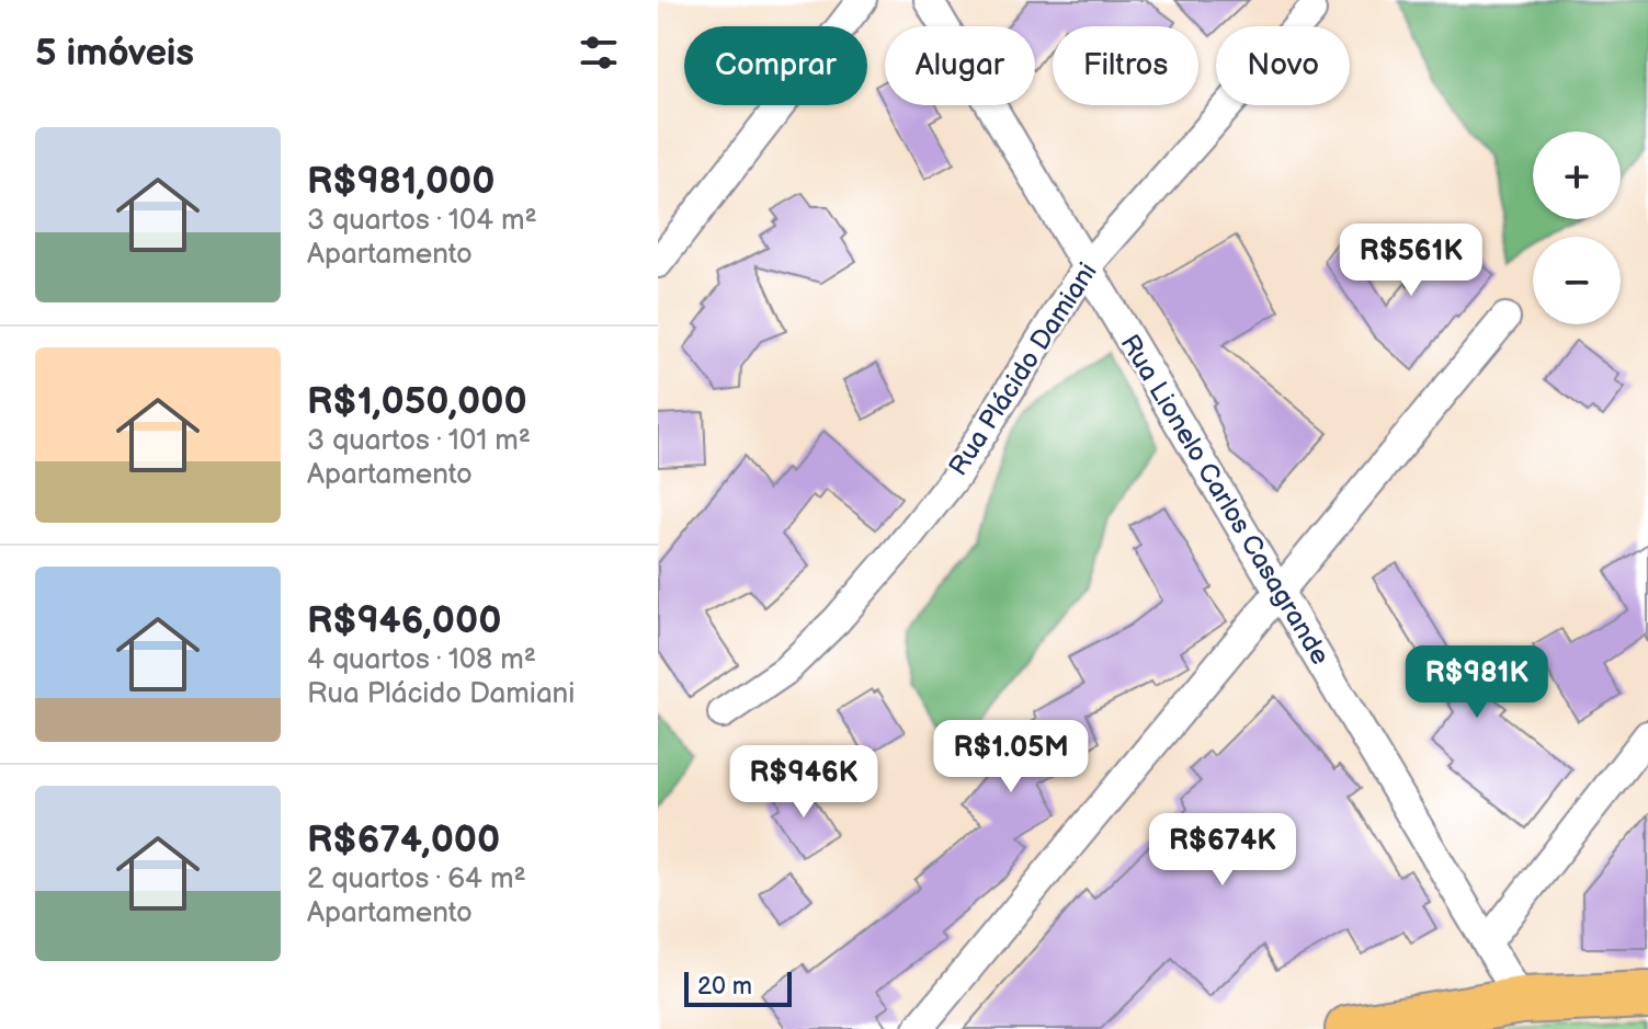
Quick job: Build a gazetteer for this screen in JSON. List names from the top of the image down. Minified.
{"streets":{"street":["Rua Plácido Damiani","Rua Lionelo Carlos Casagrande"]},"crossings":[["Rua Plácido Damiani","Rua Lionelo Carlos Casagrande"]],"scale_bar":"20 m","page":{"heading":"5 imóveis","chip":["Comprar","Alugar","Filtros","Novo"],"list":[{"name":"R$981,000","note":"3 quartos · 104 m² · Apartamento"},{"name":"R$1,050,000","note":"3 quartos · 101 m² · Apartamento"},{"name":"R$946,000","note":"4 quartos · 108 m² · Rua Plácido Damiani"},{"name":"R$674,000","note":"2 quartos · 64 m² · Apartamento"}],"map_buttons":["+","−"],"price":["R$561K","R$981K","R$1.05M","R$946K","R$674K"],"scale":"20 m"}}
